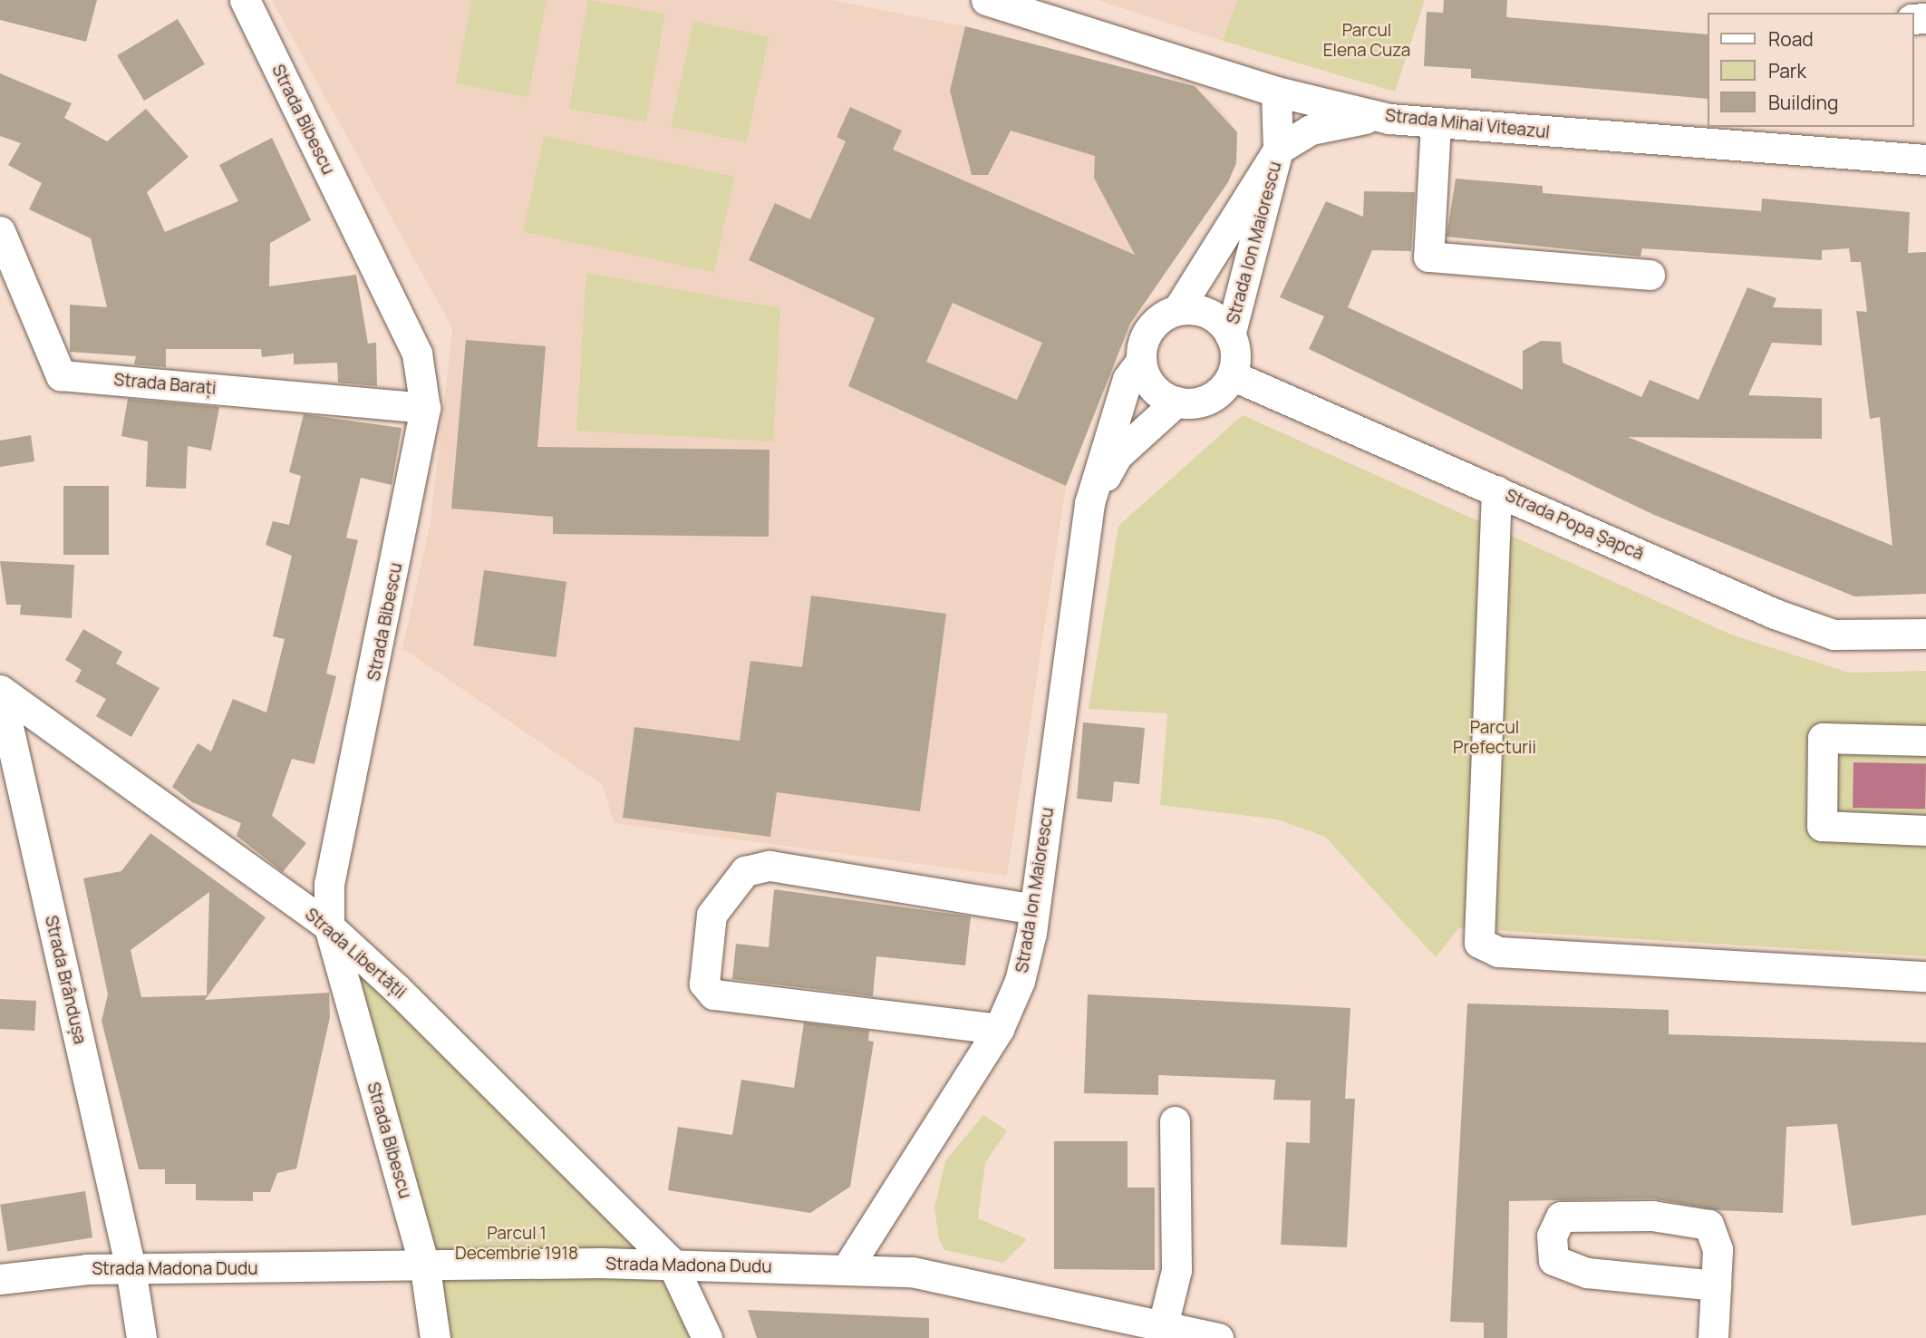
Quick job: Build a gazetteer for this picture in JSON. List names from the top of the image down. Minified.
{"streets":{"street":["Strada Bibescu","Strada Mihai Viteazul","Strada Ion Maiorescu","Strada Barați","Strada Popa Șapcă","Strada Libertății","Strada Brândușa","Strada Madona Dudu"]},"crossings":[["Strada Bibescu","Strada Barați"],["Strada Bibescu","Strada Libertății"],["Strada Bibescu","Strada Madona Dudu"],["Strada Mihai Viteazul","Strada Ion Maiorescu"],["Strada Ion Maiorescu","Strada Popa Șapcă"],["Strada Ion Maiorescu","Strada Madona Dudu"],["Strada Libertății","Strada Brândușa"],["Strada Libertății","Strada Madona Dudu"],["Strada Brândușa","Strada Madona Dudu"]],"parks":["Parcul Elena Cuza","Parcul Prefecturii","Parcul 1 Decembrie 1918"],"legend":["Road","Park","Building"]}
